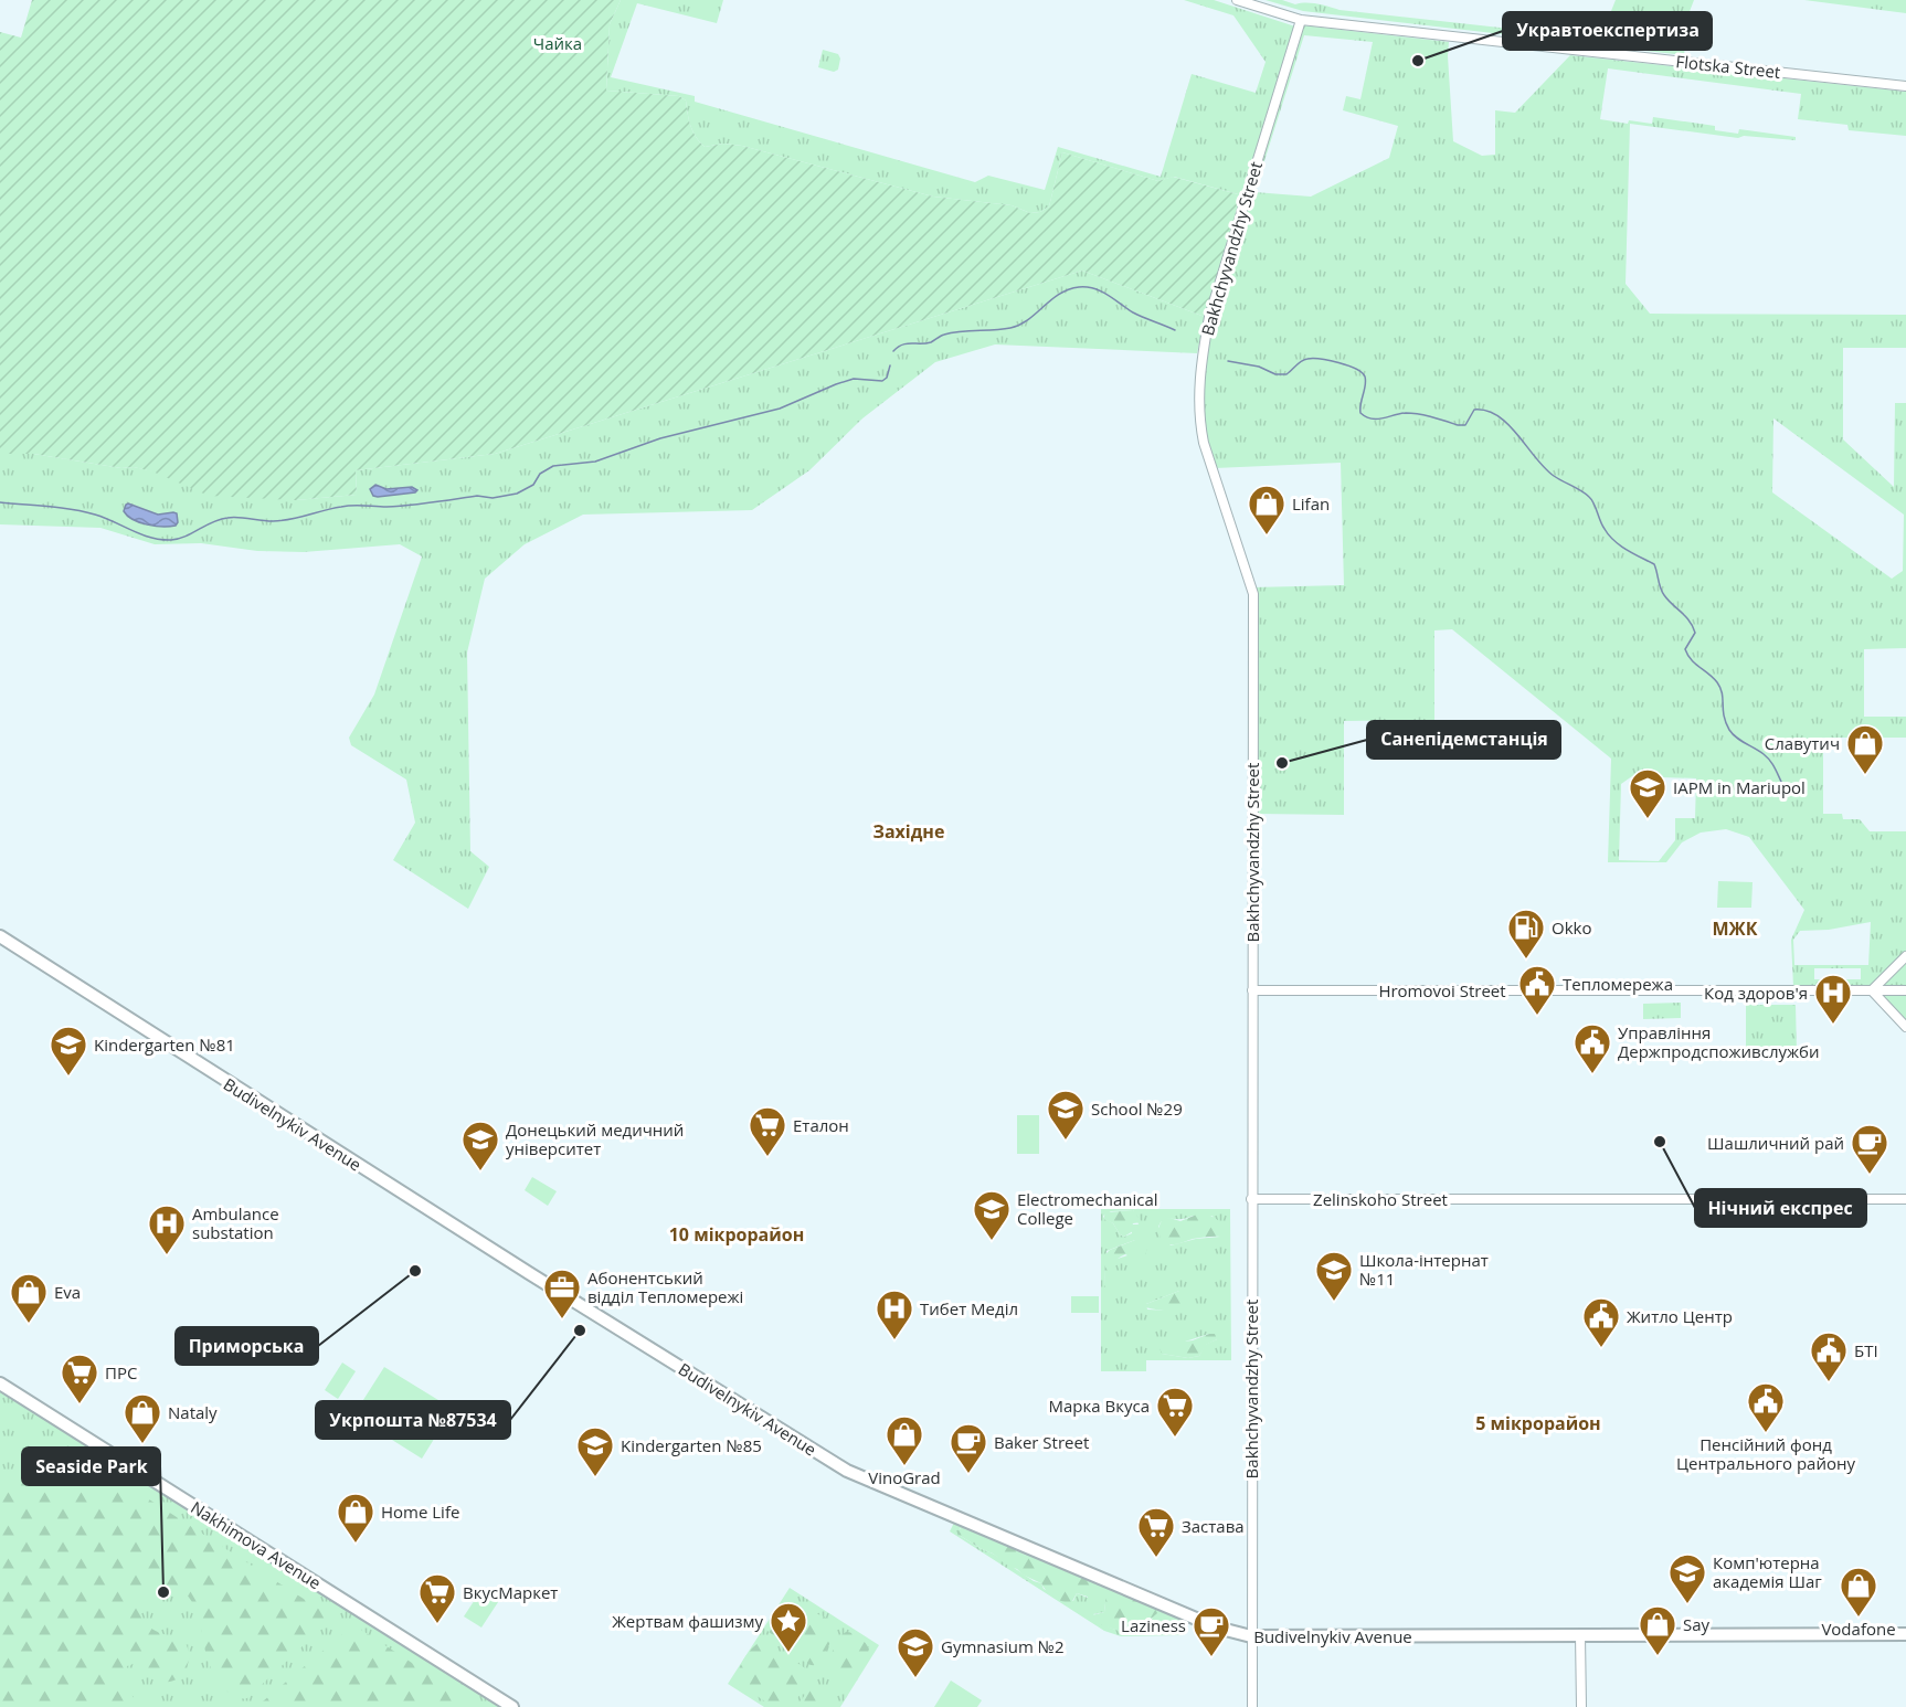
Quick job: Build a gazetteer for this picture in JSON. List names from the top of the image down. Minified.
{"streets":{"main road":["Budivelnykiv Avenue","Nakhimova Avenue"],"street":["Flotska Street","Bakhchyvandzhy Street","Hromovoi Street","Zelinskoho Street"]},"crossings":[["Flotska Street","Bakhchyvandzhy Street"],["Bakhchyvandzhy Street","Hromovoi Street"],["Bakhchyvandzhy Street","Budivelnykiv Avenue"],["Bakhchyvandzhy Street","Zelinskoho Street"]],"districts":["Західне","МЖК","10 мікрорайон","5 мікрорайон"],"parks":["Чайка"],"places":{"other":["Укравтоекспертиза","Санепідемстанція","Нічний експрес","Приморська","Укрпошта №87534","Seaside Park"],"shop":["Lifan","Славутич","Eva","Nataly","VinoGrad","Home Life","Vodafone","Say"],"school or university":["IAPM in Mariupol","Kindergarten №81","School №29","Донецький медичний університет","Electromechanical College","Школа-інтернат №11","Kindergarten №85","Комп'ютерна академія Шаг","Gymnasium №2"],"fuel station":["Okko"],"public building":["Тепломережа","Управління Держпродспоживслужби","Житло Центр","БТІ","Пенсійний фонд Центрального району"],"hospital":["Код здоров'я","Ambulance substation","Тибет Меділ"],"supermarket":["Еталон","ПРС","Марка Вкуса","Застава","ВкусМаркет"],"cafe":["Шашличний рай","Baker Street","Laziness"],"office":["Абонентський відділ Тепломережі"],"place":["Жертвам фашизму"]}}
